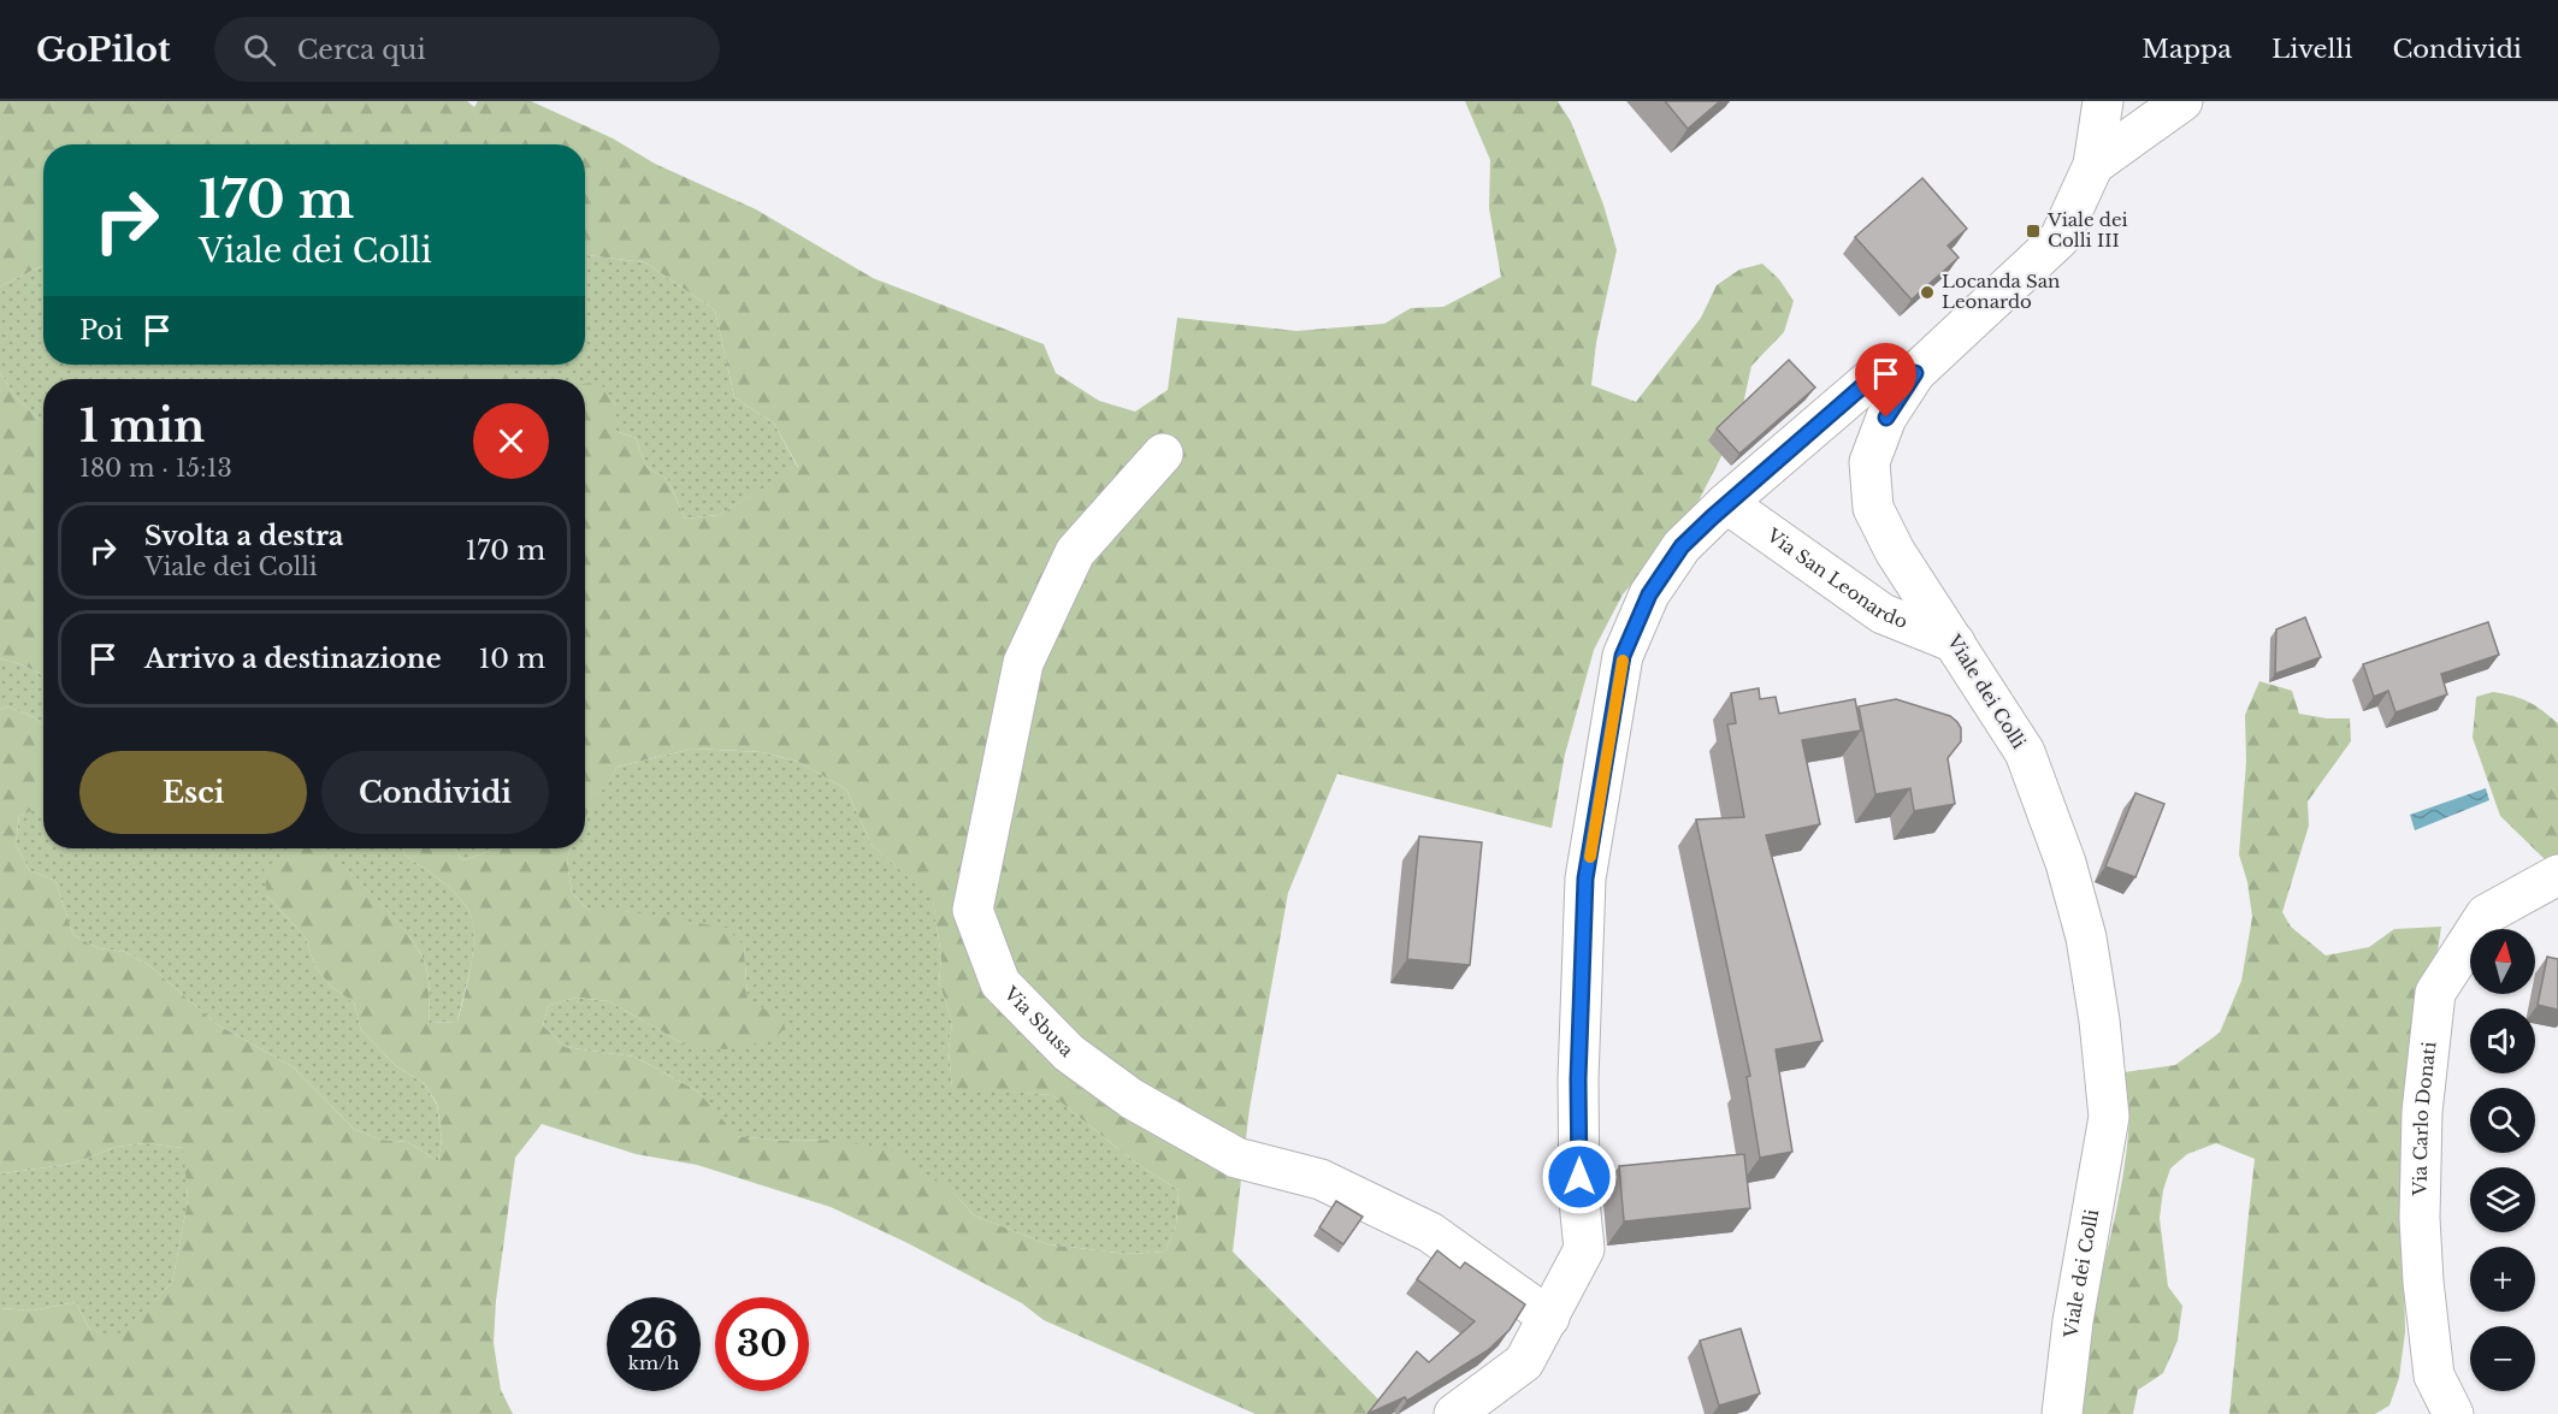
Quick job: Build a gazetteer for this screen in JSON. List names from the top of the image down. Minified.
{"streets":{"street":["Via San Leonardo","Viale dei Colli","Via Sbusa","Via Carlo Donati"]},"crossings":[["Via San Leonardo","Viale dei Colli"]],"places":{"transit":["Viale dei Colli III"],"other":["Locanda San Leonardo"]},"north":"top","page":{"header":"GoPilot","search":"Cerca qui","nav":["Mappa","Livelli","Condividi"],"turn":["170 m","Viale dei Colli"],"then":"Poi","heading":["1 min","180 m · 15:13"],"list":[{"name":"Svolta a destra","note":"Viale dei Colli","value":"170 m"},{"name":"Arrivo a destinazione","value":"10 m"}],"buttons":["Esci","Condividi"],"map_buttons":["+","−"],"speed":"26 km/h","limit":"30"}}
